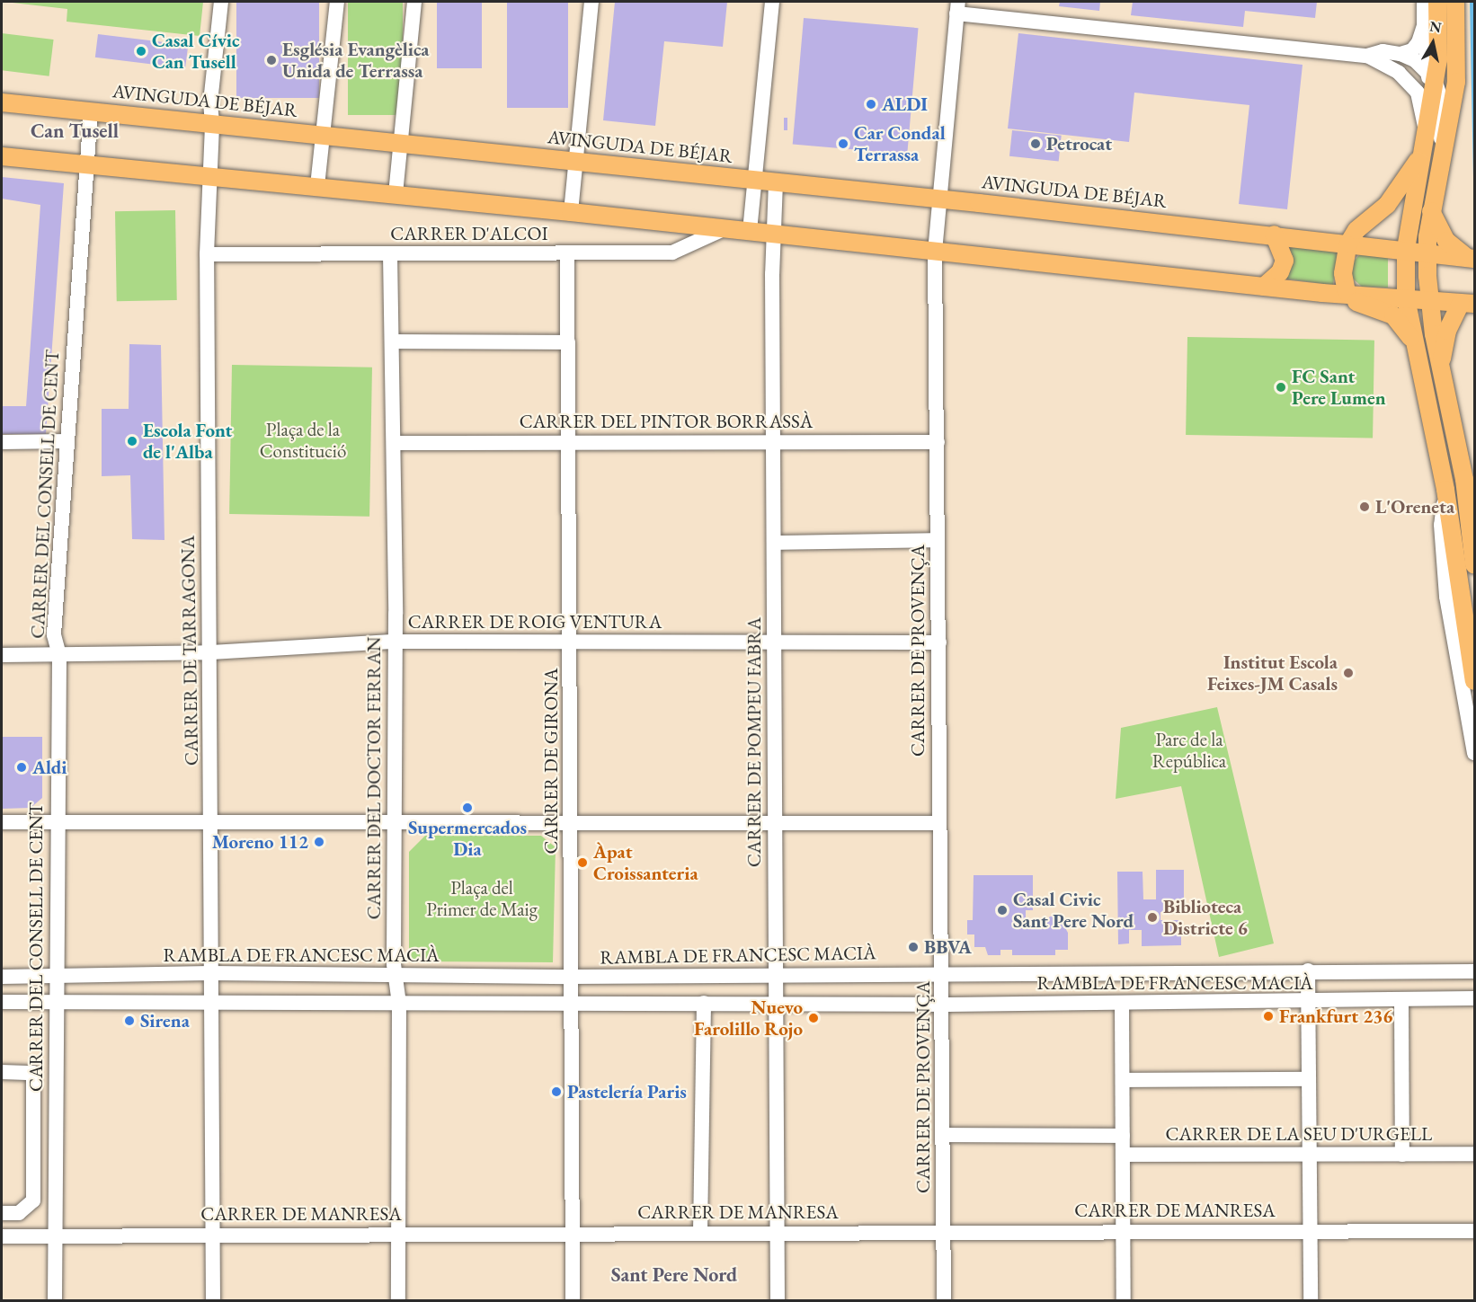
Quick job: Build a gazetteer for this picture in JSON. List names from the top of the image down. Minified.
{"streets":{"main road":["AVINGUDA DE BÉJAR"],"street":["CARRER D'ALCOI","CARRER DEL PINTOR BORRASSÀ","CARRER DEL CONSELL DE CENT","CARRER DE ROIG VENTURA","CARRER DE TARRAGONA","CARRER DE PROVENÇA","CARRER DE POMPEU FABRA","CARRER DE GIRONA","CARRER DEL DOCTOR FERRAN","RAMBLA DE FRANCESC MACIÀ","CARRER DE LA SEU D'URGELL","CARRER DE MANRESA"]},"crossings":[["AVINGUDA DE BÉJAR","CARRER DEL CONSELL DE CENT"],["AVINGUDA DE BÉJAR","CARRER DE TARRAGONA"],["AVINGUDA DE BÉJAR","CARRER DE PROVENÇA"],["AVINGUDA DE BÉJAR","CARRER DE POMPEU FABRA"],["CARRER D'ALCOI","CARRER DE TARRAGONA"],["CARRER D'ALCOI","CARRER DE GIRONA"],["CARRER D'ALCOI","CARRER DEL DOCTOR FERRAN"],["CARRER DEL PINTOR BORRASSÀ","CARRER DE PROVENÇA"],["CARRER DEL PINTOR BORRASSÀ","CARRER DE POMPEU FABRA"],["CARRER DEL PINTOR BORRASSÀ","CARRER DE GIRONA"],["CARRER DEL PINTOR BORRASSÀ","CARRER DEL DOCTOR FERRAN"],["CARRER DEL CONSELL DE CENT","CARRER DE ROIG VENTURA"],["CARRER DEL CONSELL DE CENT","RAMBLA DE FRANCESC MACIÀ"],["CARRER DEL CONSELL DE CENT","CARRER DE MANRESA"],["CARRER DE ROIG VENTURA","CARRER DE TARRAGONA"],["CARRER DE ROIG VENTURA","CARRER DE PROVENÇA"],["CARRER DE ROIG VENTURA","CARRER DE POMPEU FABRA"],["CARRER DE ROIG VENTURA","CARRER DE GIRONA"],["CARRER DE ROIG VENTURA","CARRER DEL DOCTOR FERRAN"],["CARRER DE TARRAGONA","RAMBLA DE FRANCESC MACIÀ"],["CARRER DE TARRAGONA","CARRER DE MANRESA"],["CARRER DE PROVENÇA","RAMBLA DE FRANCESC MACIÀ"],["CARRER DE PROVENÇA","CARRER DE MANRESA"],["CARRER DE POMPEU FABRA","RAMBLA DE FRANCESC MACIÀ"],["CARRER DE POMPEU FABRA","CARRER DE MANRESA"],["CARRER DE GIRONA","RAMBLA DE FRANCESC MACIÀ"],["CARRER DE GIRONA","CARRER DE MANRESA"],["CARRER DEL DOCTOR FERRAN","RAMBLA DE FRANCESC MACIÀ"],["CARRER DEL DOCTOR FERRAN","CARRER DE MANRESA"]],"districts":["Can Tusell","Sant Pere Nord"],"parks":["Plaça de la Constitució","Parc de la República","Plaça del Primer de Maig"],"places":["Casal Cívic Can Tusell","Església Evangèlica Unida de Terrassa","ALDI","Car Condal Terrassa","Petrocat","FC Sant Pere Lumen","Escola Font de l'Alba","L'Oreneta","Institut Escola Feixes-JM Casals","Aldi","Supermercados Dia","Moreno 112","Àpat Croissanteria","Casal Civic Sant Pere Nord","Biblioteca Districte 6","BBVA","Frankfurt 236","Nuevo Farolillo Rojo","Sirena","Pastelería Paris"],"north":"top"}
